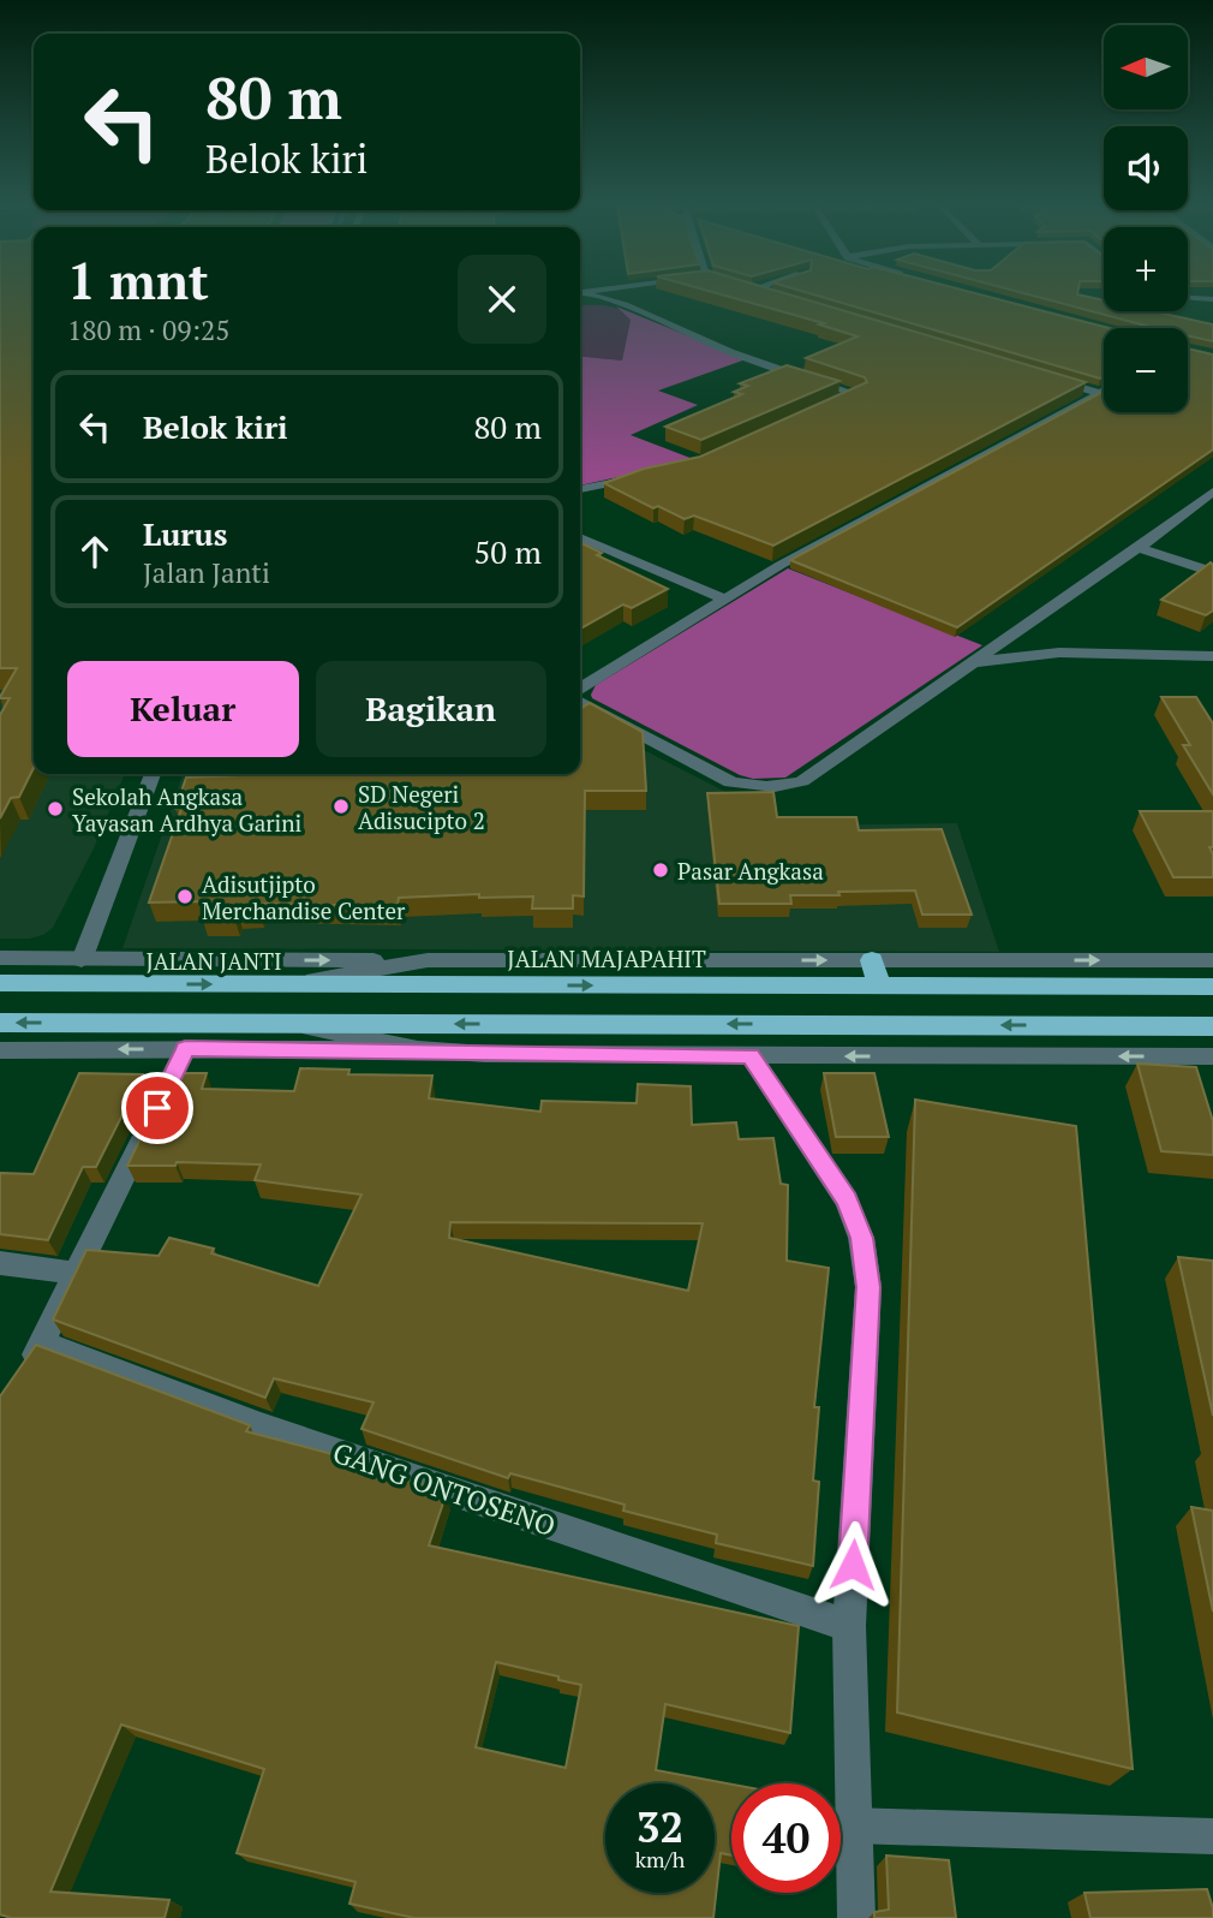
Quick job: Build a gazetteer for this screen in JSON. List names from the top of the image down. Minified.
{"streets":{"highway":["JALAN MAJAPAHIT"],"street":["JALAN JANTI","GANG ONTOSENO"]},"places":["SD Negeri Adisucipto 2","Sekolah Angkasa Yayasan Ardhya Garini","Pasar Angkasa","Adisutjipto Merchandise Center"],"north":"left","page":{"map_buttons":["+","−"],"turn":["80 m","Belok kiri"],"heading":["1 mnt","180 m · 09:25"],"list":[{"name":"Belok kiri","value":"80 m"},{"name":"Lurus","note":"Jalan Janti","value":"50 m"}],"buttons":["Keluar","Bagikan"],"speed":"32 km/h","limit":"40"}}
